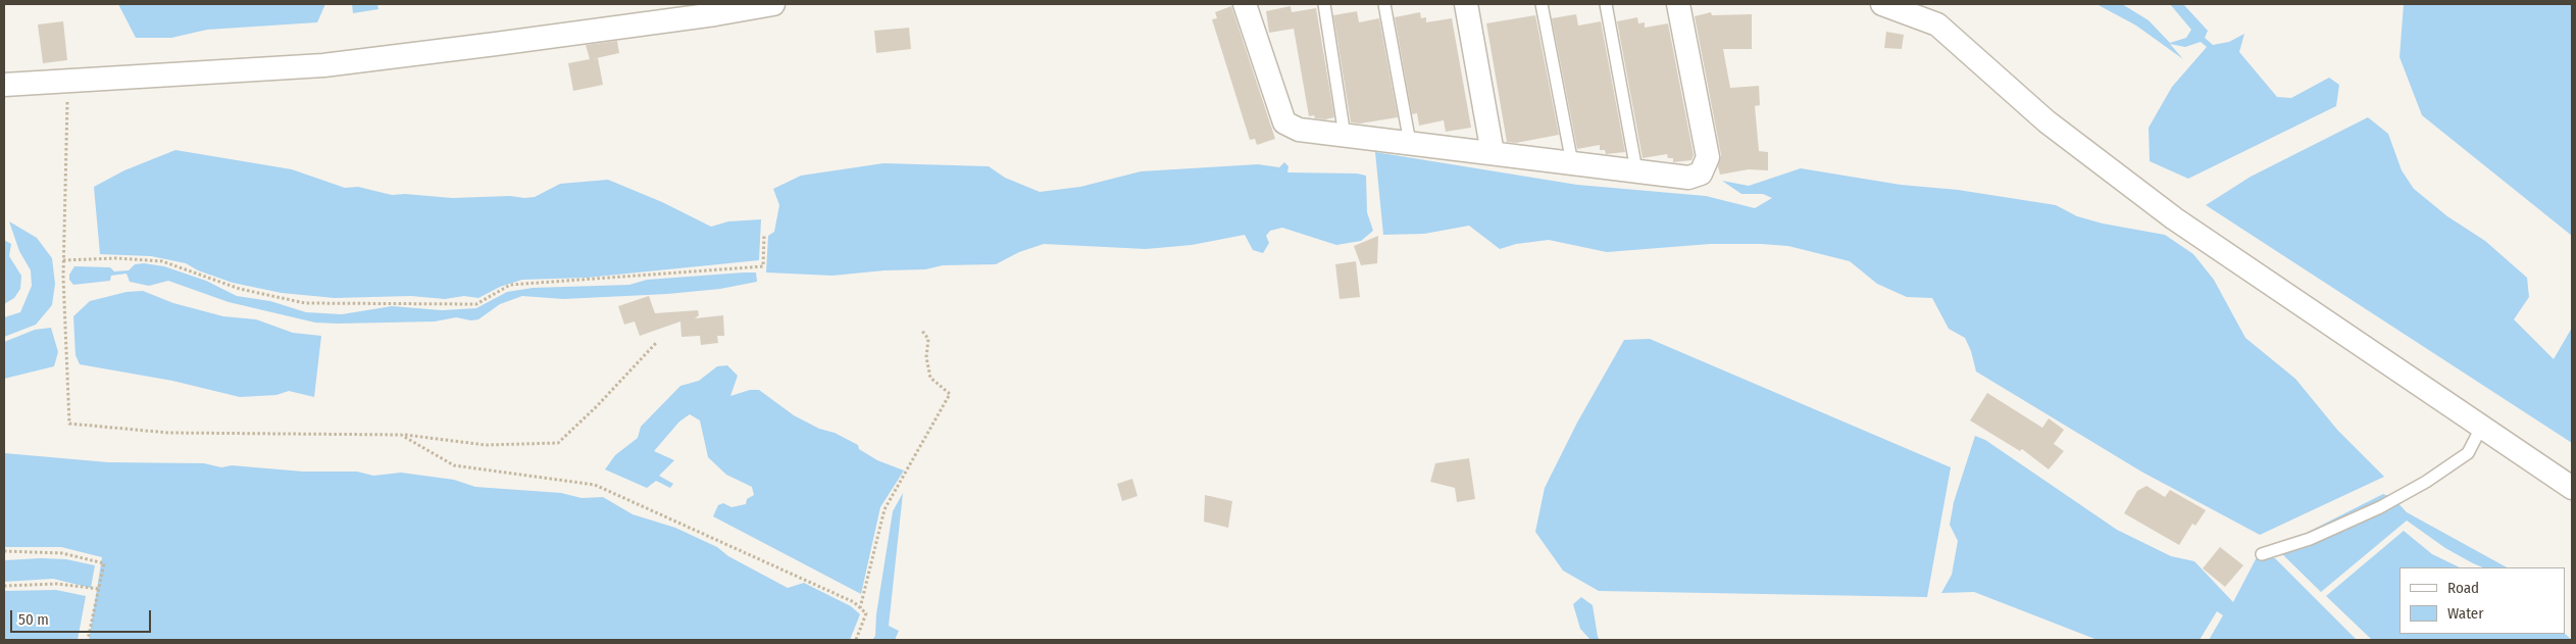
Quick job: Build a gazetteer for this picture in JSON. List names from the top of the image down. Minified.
{"legend":["Road","Water"],"scale_bar":"50 m"}
